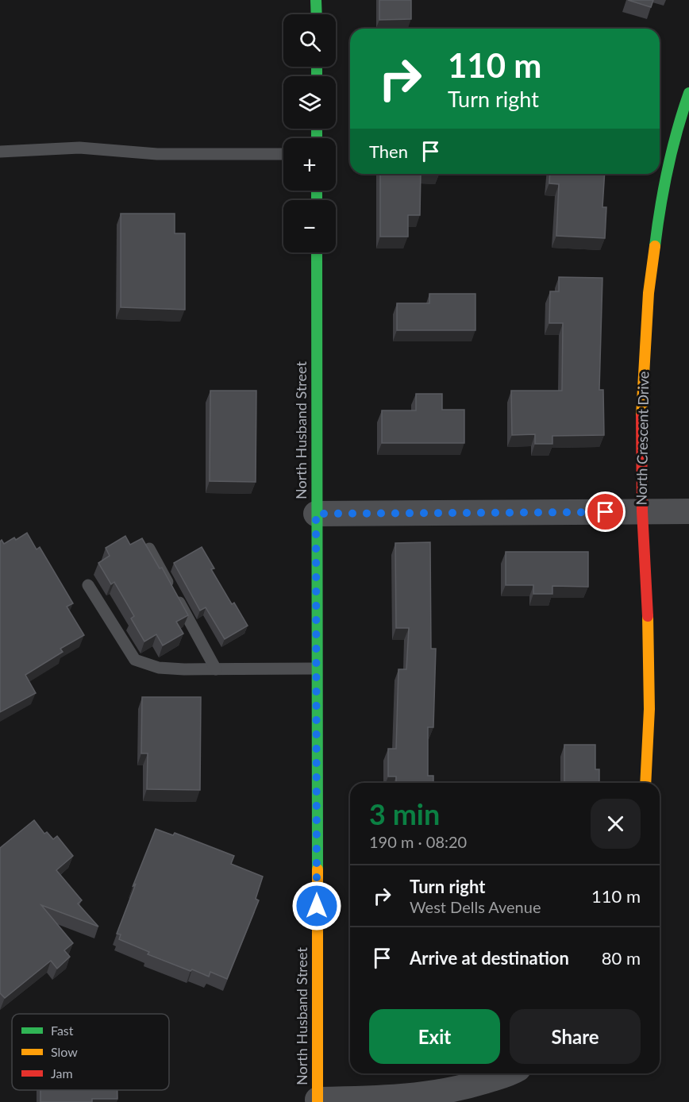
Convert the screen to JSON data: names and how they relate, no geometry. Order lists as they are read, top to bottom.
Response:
{
  "streets": {
    "street": ["North Husband Street", "North Crescent Drive"]
  },
  "legend": ["Fast", "Slow", "Jam"],
  "page": {
    "map_buttons": ["+", "−"],
    "turn": ["110 m", "Turn right"],
    "then": "Then",
    "heading": ["3 min", "190 m · 08:20"],
    "list": [
      {
        "name": "Turn right",
        "note": "West Dells Avenue",
        "value": "110 m"
      },
      {
        "name": "Arrive at destination",
        "value": "80 m"
      }
    ],
    "buttons": ["Exit", "Share"]
  }
}
